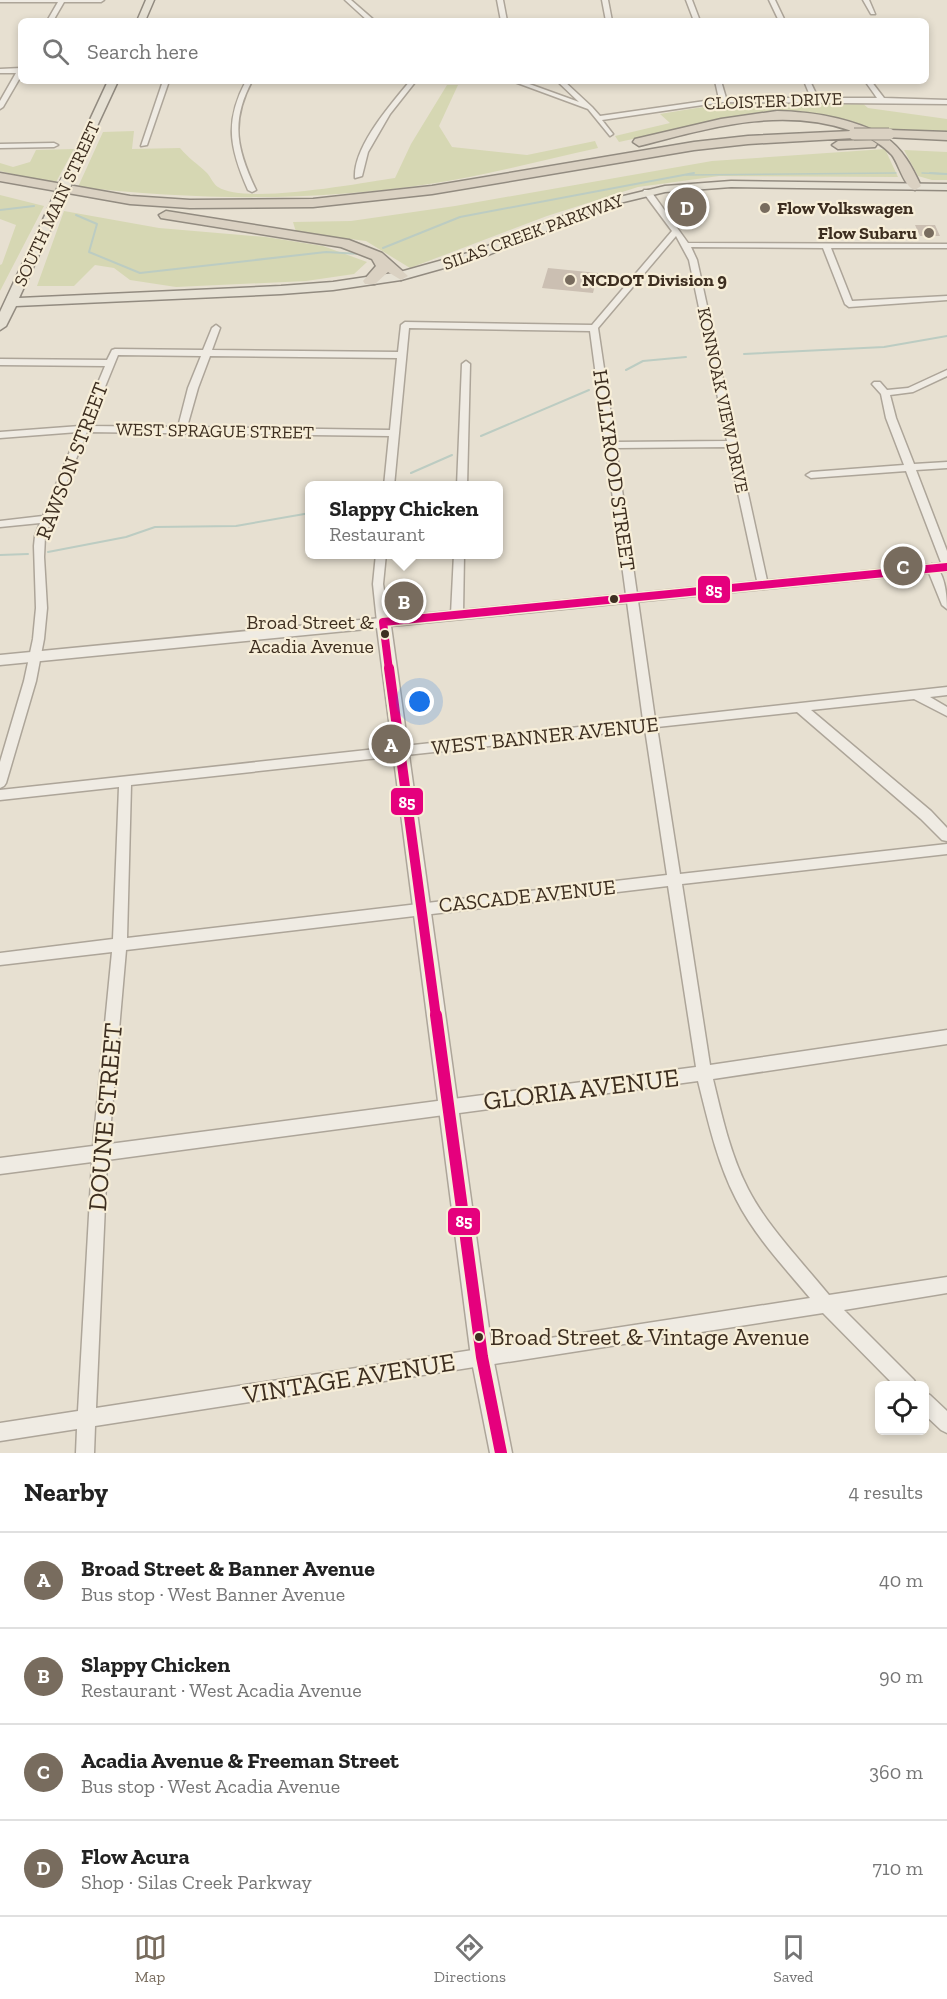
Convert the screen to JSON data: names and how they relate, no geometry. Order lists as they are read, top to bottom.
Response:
{
  "streets": {
    "main road": ["SOUTH MAIN STREET", "SILAS CREEK PARKWAY"],
    "street": [
      "CLOISTER DRIVE",
      "KONNOAK VIEW DRIVE",
      "WEST SPRAGUE STREET",
      "RAWSON STREET",
      "HOLLYROOD STREET",
      "WEST BANNER AVENUE",
      "CASCADE AVENUE",
      "GLORIA AVENUE",
      "DOUNE STREET",
      "VINTAGE AVENUE"
    ]
  },
  "crossings": [
    ["SOUTH MAIN STREET", "SILAS CREEK PARKWAY"],
    ["SILAS CREEK PARKWAY", "KONNOAK VIEW DRIVE"],
    ["WEST SPRAGUE STREET", "RAWSON STREET"],
    ["HOLLYROOD STREET", "WEST BANNER AVENUE"],
    ["HOLLYROOD STREET", "CASCADE AVENUE"],
    ["HOLLYROOD STREET", "GLORIA AVENUE"],
    ["HOLLYROOD STREET", "VINTAGE AVENUE"],
    ["WEST BANNER AVENUE", "DOUNE STREET"],
    ["CASCADE AVENUE", "DOUNE STREET"],
    ["GLORIA AVENUE", "DOUNE STREET"],
    ["DOUNE STREET", "VINTAGE AVENUE"]
  ],
  "places": [
    "Flow Volkswagen",
    "Flow Subaru",
    "NCDOT Division 9",
    "Broad Street & Acadia Avenue",
    "Broad Street & Vintage Avenue"
  ],
  "lines": ["transit line 85"],
  "page": {
    "search": "Search here",
    "pins": [
      "D",
      "C",
      "B",
      "A"
    ],
    "popup": ["Slappy Chicken", "Restaurant"],
    "heading": ["Nearby", "4 results"],
    "list": [
      {
        "mark": "A",
        "name": "Broad Street & Banner Avenue",
        "note": "Bus stop · West Banner Avenue",
        "value": "40 m"
      },
      {
        "mark": "B",
        "name": "Slappy Chicken",
        "note": "Restaurant · West Acadia Avenue",
        "value": "90 m"
      },
      {
        "mark": "C",
        "name": "Acadia Avenue & Freeman Street",
        "note": "Bus stop · West Acadia Avenue",
        "value": "360 m"
      },
      {
        "mark": "D",
        "name": "Flow Acura",
        "note": "Shop · Silas Creek Parkway",
        "value": "710 m"
      }
    ],
    "nav": ["Map", "Directions", "Saved"]
  }
}
